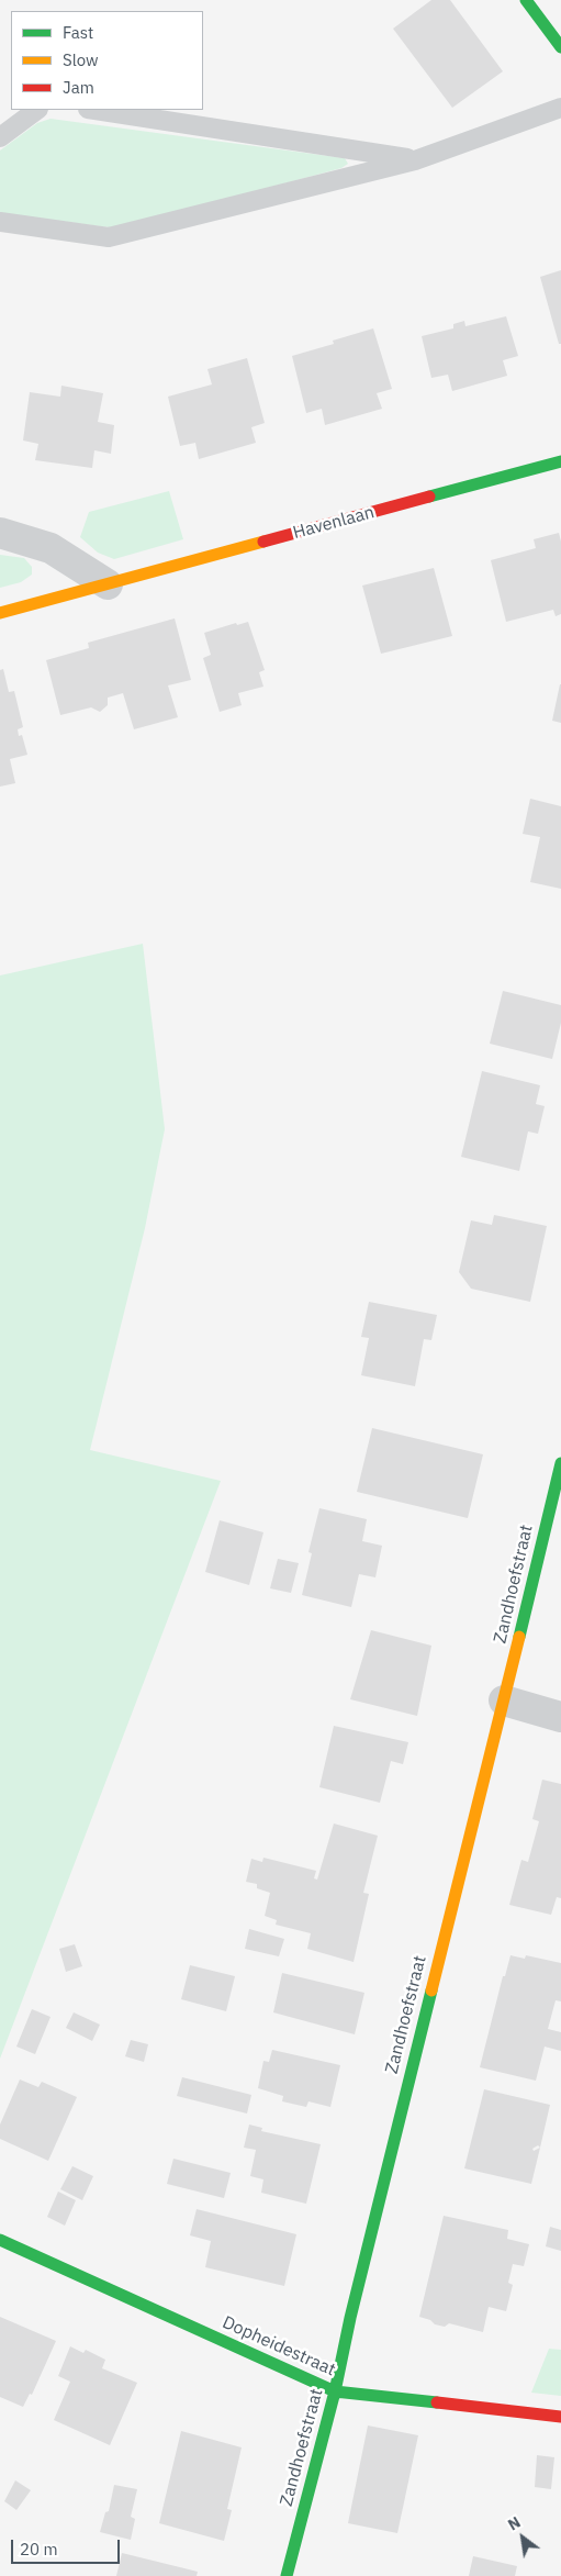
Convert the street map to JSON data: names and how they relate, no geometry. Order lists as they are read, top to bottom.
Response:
{
  "streets": {
    "street": ["Havenlaan", "Zandhoefstraat", "Dopheidestraat"]
  },
  "crossings": [
    ["Zandhoefstraat", "Dopheidestraat"]
  ],
  "legend": ["Fast", "Slow", "Jam"],
  "scale_bar": "20 m",
  "north": "top left"
}
